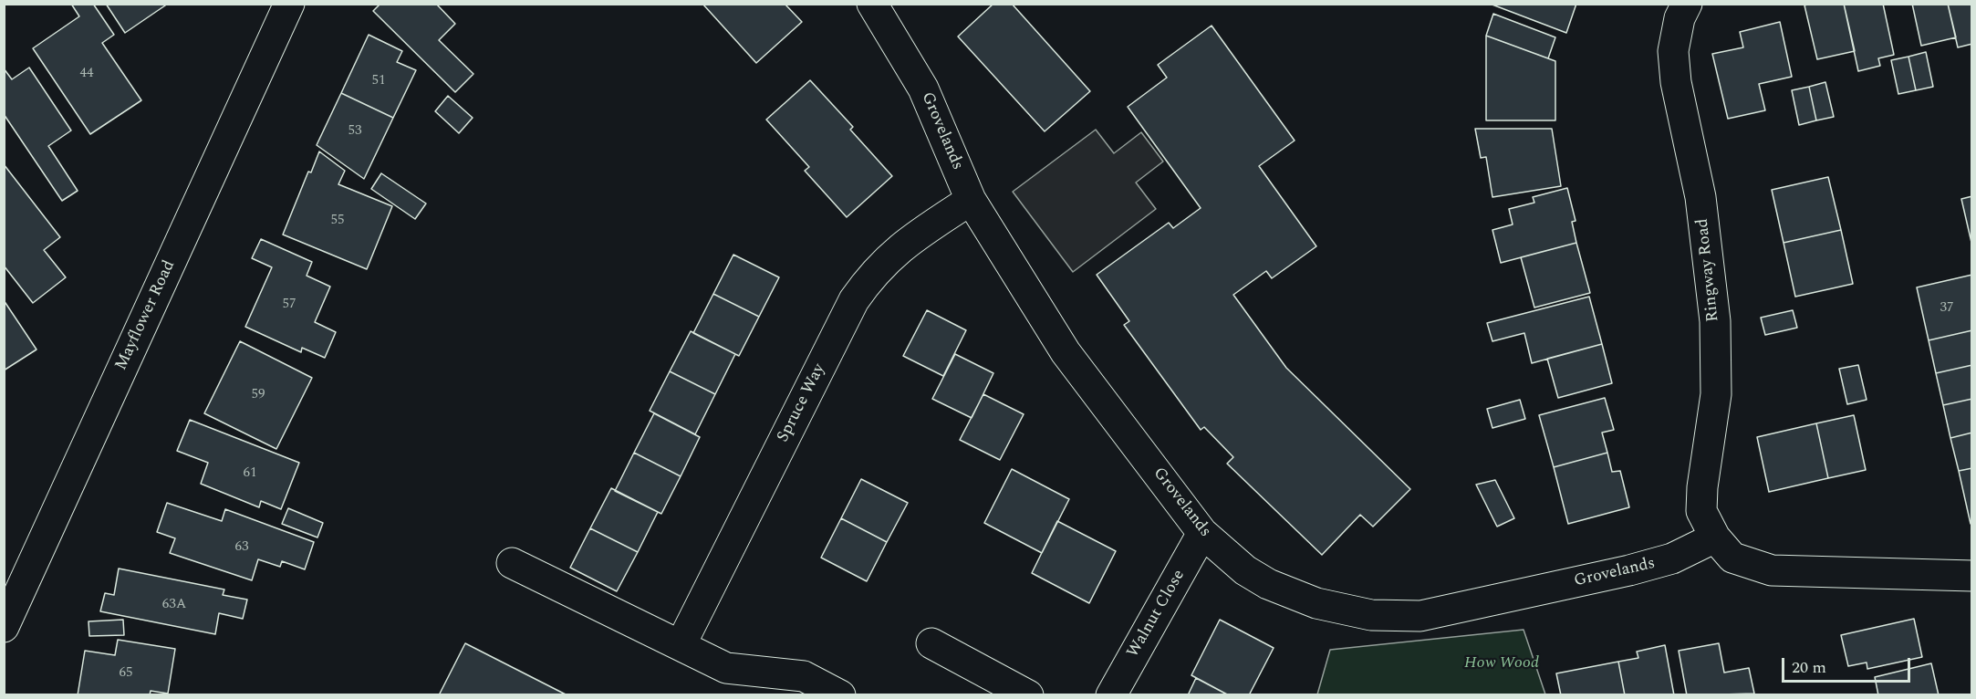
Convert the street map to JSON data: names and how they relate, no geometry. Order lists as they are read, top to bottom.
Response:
{
  "streets": {
    "street": [
      "Grovelands",
      "Ringway Road",
      "Mayflower Road",
      "Spruce Way",
      "Walnut Close"
    ]
  },
  "crossings": [
    ["Grovelands", "Ringway Road"],
    ["Grovelands", "Spruce Way"],
    ["Grovelands", "Walnut Close"]
  ],
  "parks": ["How Wood"],
  "house_numbers": [
    "44",
    "51",
    "53",
    "55",
    "57",
    "37",
    "59",
    "61",
    "63",
    "63A",
    "65"
  ],
  "scale_bar": "20 m"
}
